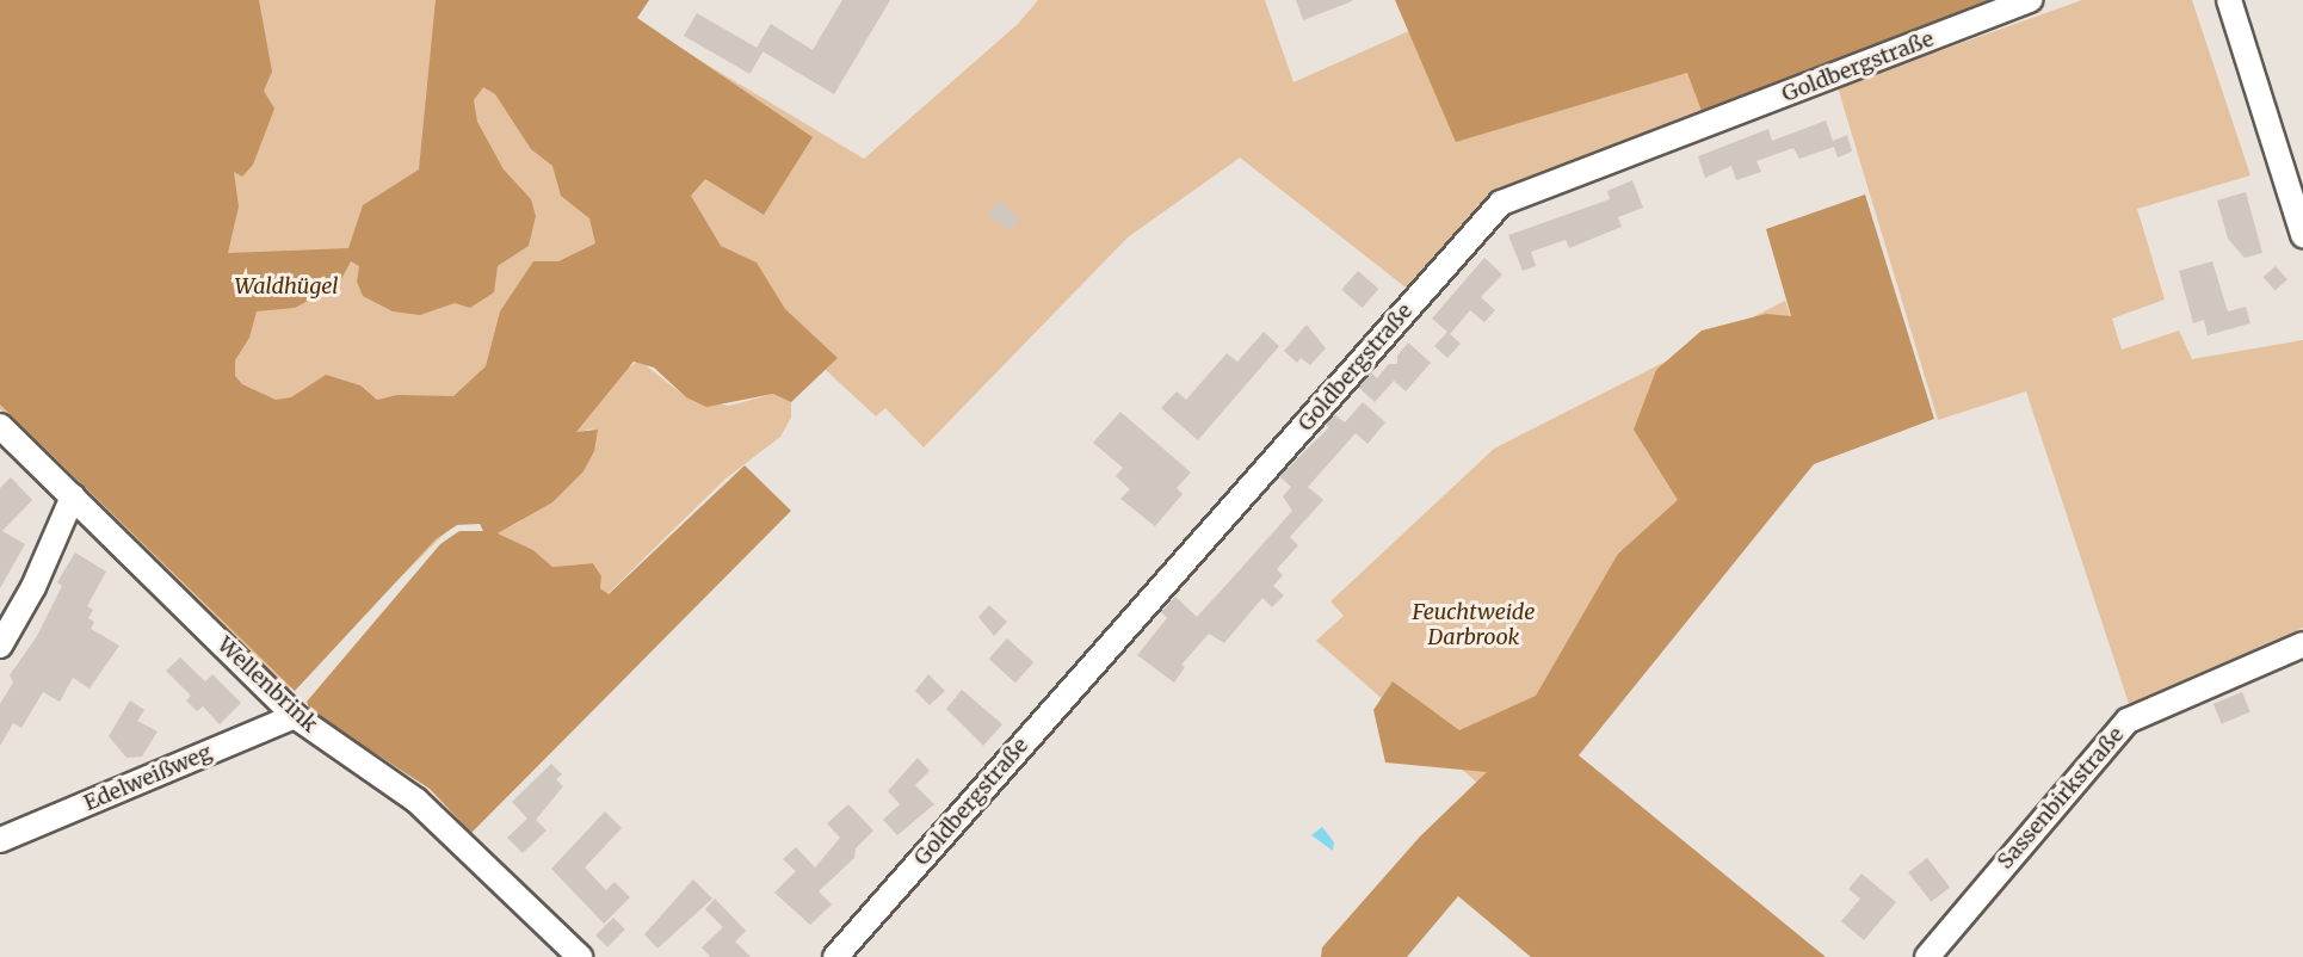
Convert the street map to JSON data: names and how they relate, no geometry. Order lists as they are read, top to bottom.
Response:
{
  "streets": {
    "street": [
      "Goldbergstraße",
      "Wellenbrink",
      "Edelweißweg",
      "Sassenbirkstraße"
    ]
  },
  "crossings": [
    ["Wellenbrink", "Edelweißweg"]
  ],
  "parks": ["Waldhügel", "Feuchtweide Darbrook"]
}
